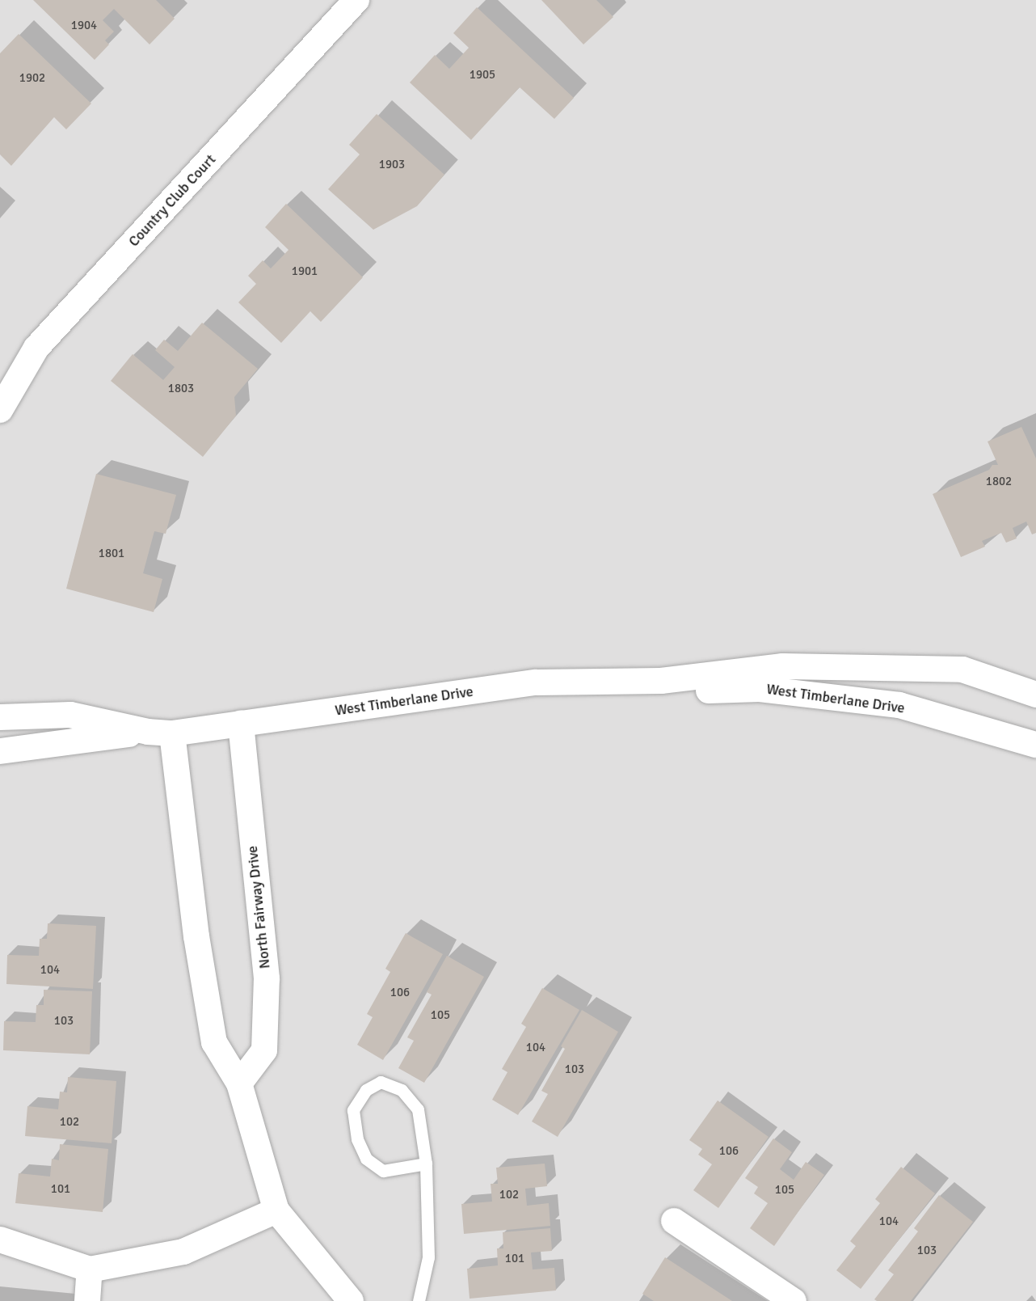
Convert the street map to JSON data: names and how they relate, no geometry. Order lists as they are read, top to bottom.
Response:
{
  "streets": {
    "street": ["Country Club Court", "West Timberlane Drive", "North Fairway Drive"]
  },
  "crossings": [
    ["West Timberlane Drive", "North Fairway Drive"]
  ],
  "house_numbers": [
    "1904",
    "1905",
    "1902",
    "1903",
    "1901",
    "1803",
    "1802",
    "1801",
    "104",
    "106",
    "105",
    "103",
    "104",
    "103",
    "102",
    "106",
    "101",
    "105",
    "102",
    "104",
    "103",
    "101"
  ]
}
